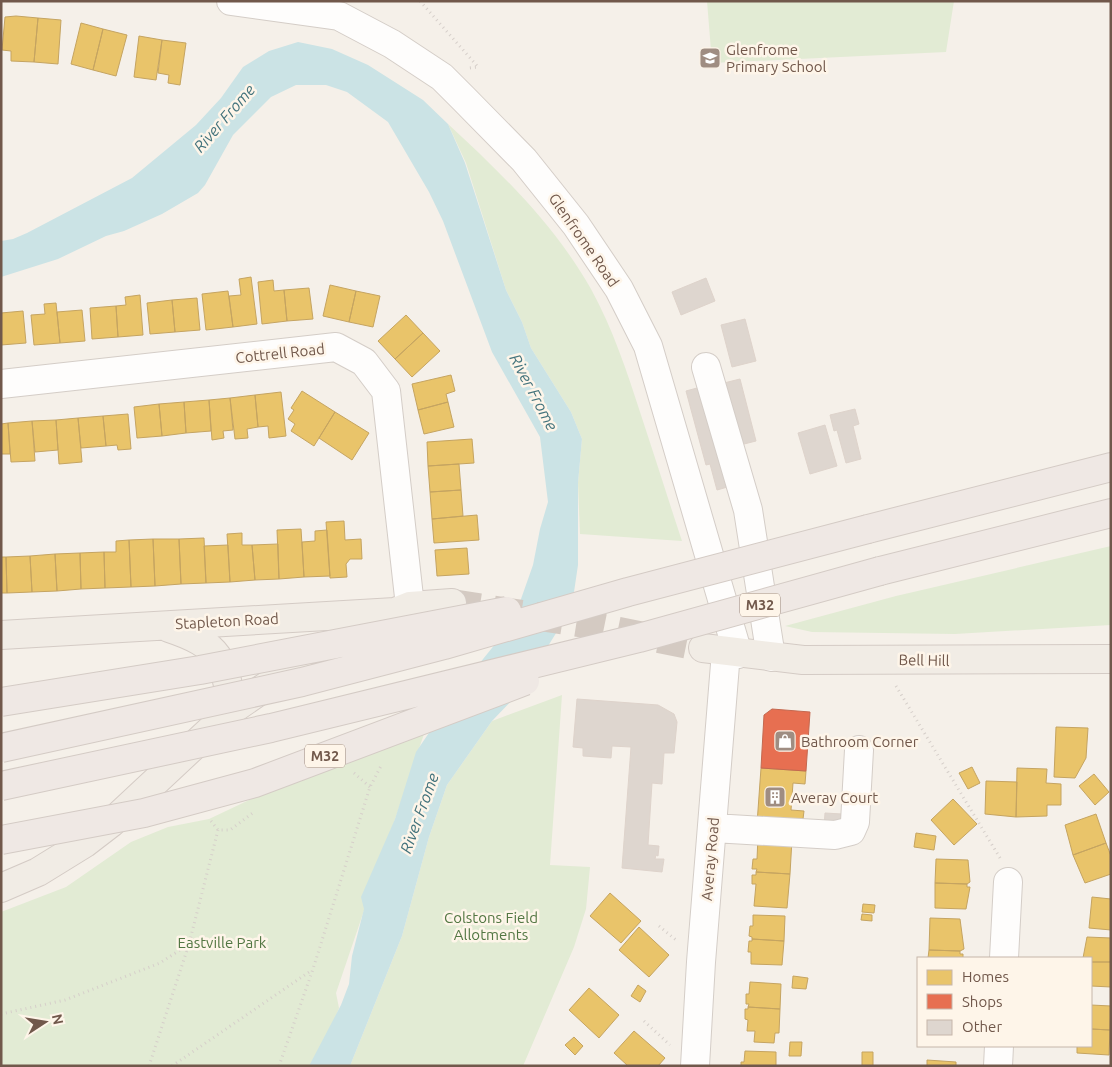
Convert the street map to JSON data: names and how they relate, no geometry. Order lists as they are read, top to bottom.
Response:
{
  "streets": {
    "highway": ["M32"],
    "main road": ["Stapleton Road", "Bell Hill"],
    "street": ["Glenfrome Road", "Cottrell Road", "Averay Road"]
  },
  "crossings": [
    ["Glenfrome Road", "Bell Hill"],
    ["Glenfrome Road", "Averay Road"],
    ["Cottrell Road", "Stapleton Road"],
    ["Bell Hill", "Averay Road"]
  ],
  "water": ["River Frome"],
  "parks": ["Colstons Field Allotments", "Eastville Park"],
  "places": {
    "school or university": ["Glenfrome Primary School"],
    "shop": ["Bathroom Corner"],
    "building": ["Averay Court"]
  },
  "legend": ["Homes", "Shops", "Other"],
  "north": "right"
}
